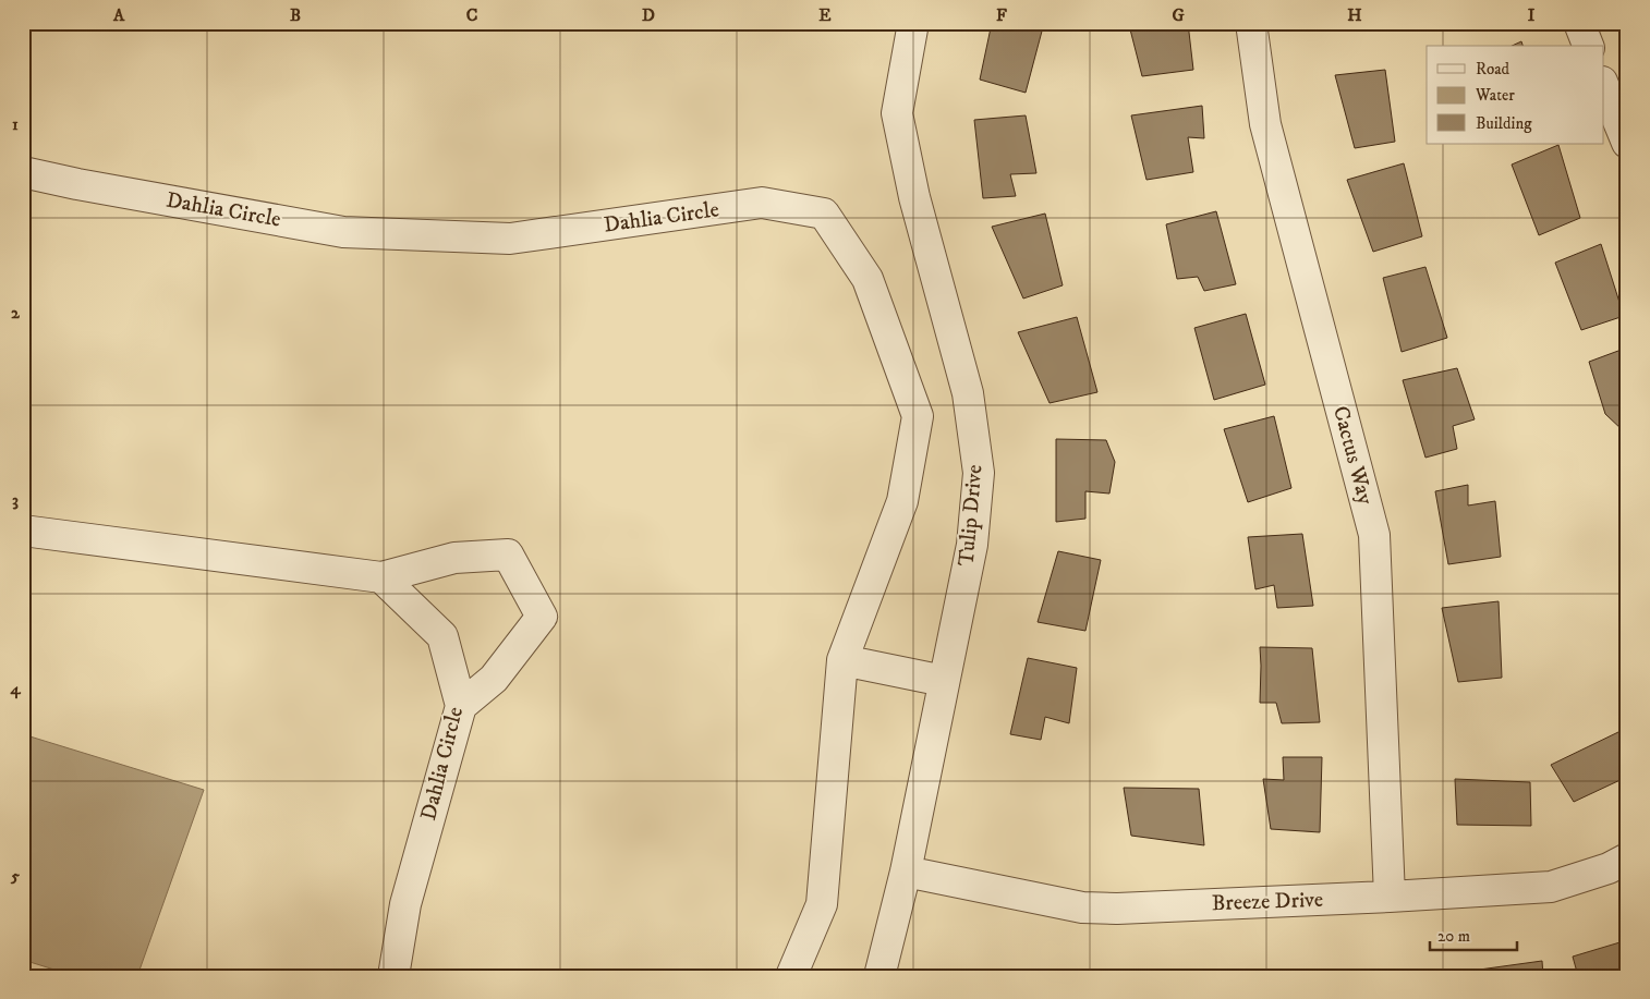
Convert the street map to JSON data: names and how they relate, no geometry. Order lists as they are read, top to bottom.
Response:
{
  "streets": {
    "street": [
      "Dahlia Circle",
      "Cactus Way",
      "Tulip Drive",
      "Breeze Drive"
    ]
  },
  "crossings": [
    ["Cactus Way", "Breeze Drive"],
    ["Tulip Drive", "Breeze Drive"]
  ],
  "legend": ["Road", "Water", "Building"],
  "scale_bar": "20 m",
  "grid": {
    "columns": [
      "A",
      "B",
      "C",
      "D",
      "E",
      "F",
      "G",
      "H",
      "I"
    ],
    "rows": [
      "1",
      "2",
      "3",
      "4",
      "5"
    ]
  }
}
